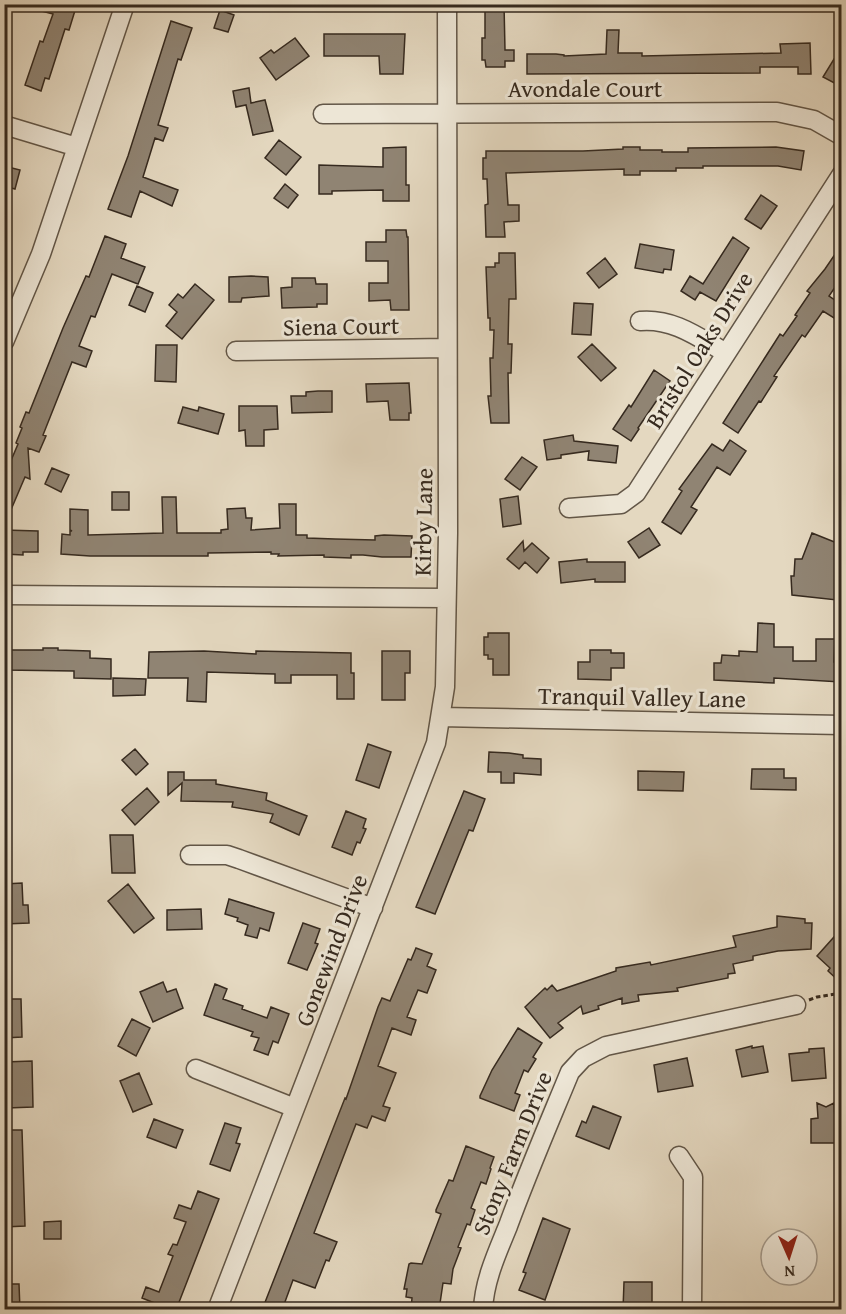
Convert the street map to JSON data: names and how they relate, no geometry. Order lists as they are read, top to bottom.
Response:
{
  "streets": {
    "street": [
      "Avondale Court",
      "Siena Court",
      "Bristol Oaks Drive",
      "Kirby Lane",
      "Tranquil Valley Lane",
      "Gonewind Drive",
      "Stony Farm Drive"
    ]
  },
  "crossings": [
    ["Avondale Court", "Kirby Lane"],
    ["Siena Court", "Kirby Lane"],
    ["Kirby Lane", "Gonewind Drive"],
    ["Tranquil Valley Lane", "Gonewind Drive"]
  ],
  "north": "bottom"
}
